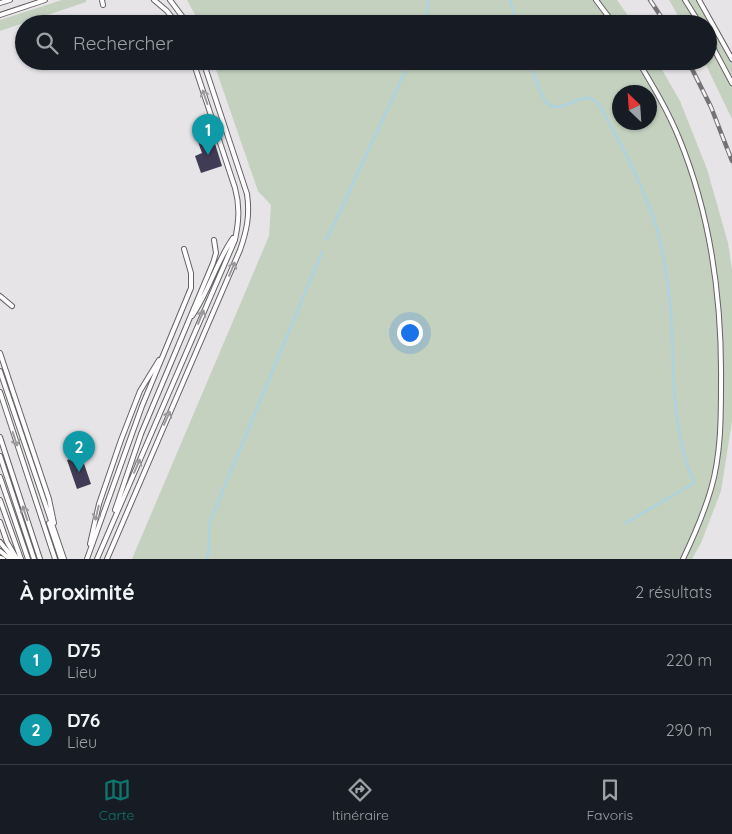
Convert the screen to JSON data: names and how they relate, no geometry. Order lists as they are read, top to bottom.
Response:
{
  "north": "top left",
  "page": {
    "search": "Rechercher",
    "pins": ["1", "2"],
    "heading": ["À proximité", "2 résultats"],
    "list": [
      {
        "mark": "1",
        "name": "D75",
        "note": "Lieu",
        "value": "220 m"
      },
      {
        "mark": "2",
        "name": "D76",
        "note": "Lieu",
        "value": "290 m"
      }
    ],
    "nav": ["Carte", "Itinéraire", "Favoris"]
  }
}
